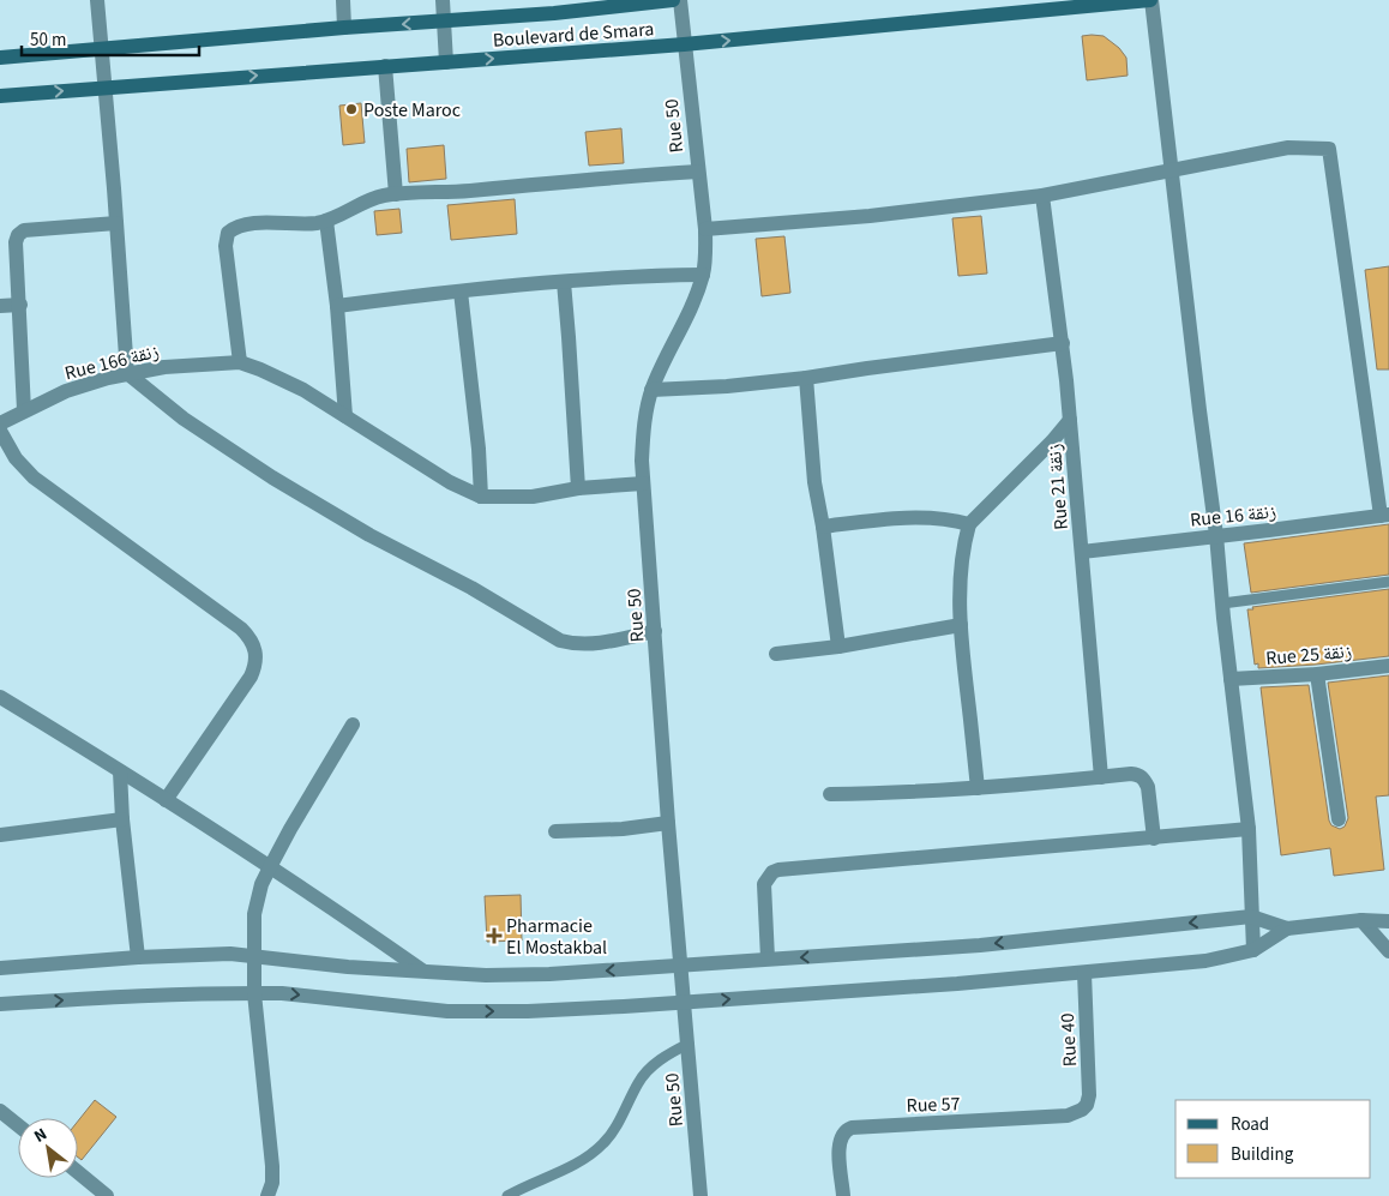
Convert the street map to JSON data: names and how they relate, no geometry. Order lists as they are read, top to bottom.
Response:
{
  "streets": {
    "street": [
      "Boulevard de Smara",
      "Rue 50",
      "Rue 166 زنقة",
      "Rue 21 زنقة",
      "Rue 16 زنقة",
      "Rue 25 زنقة",
      "Rue 40",
      "Rue 57"
    ]
  },
  "crossings": [
    ["Boulevard de Smara", "Rue 50"],
    ["Rue 21 زنقة", "Rue 16 زنقة"],
    ["Rue 40", "Rue 57"]
  ],
  "places": {
    "other": ["Poste Maroc"],
    "health": ["Pharmacie El Mostakbal"]
  },
  "legend": ["Road", "Building"],
  "scale_bar": "50 m",
  "north": "top left"
}
